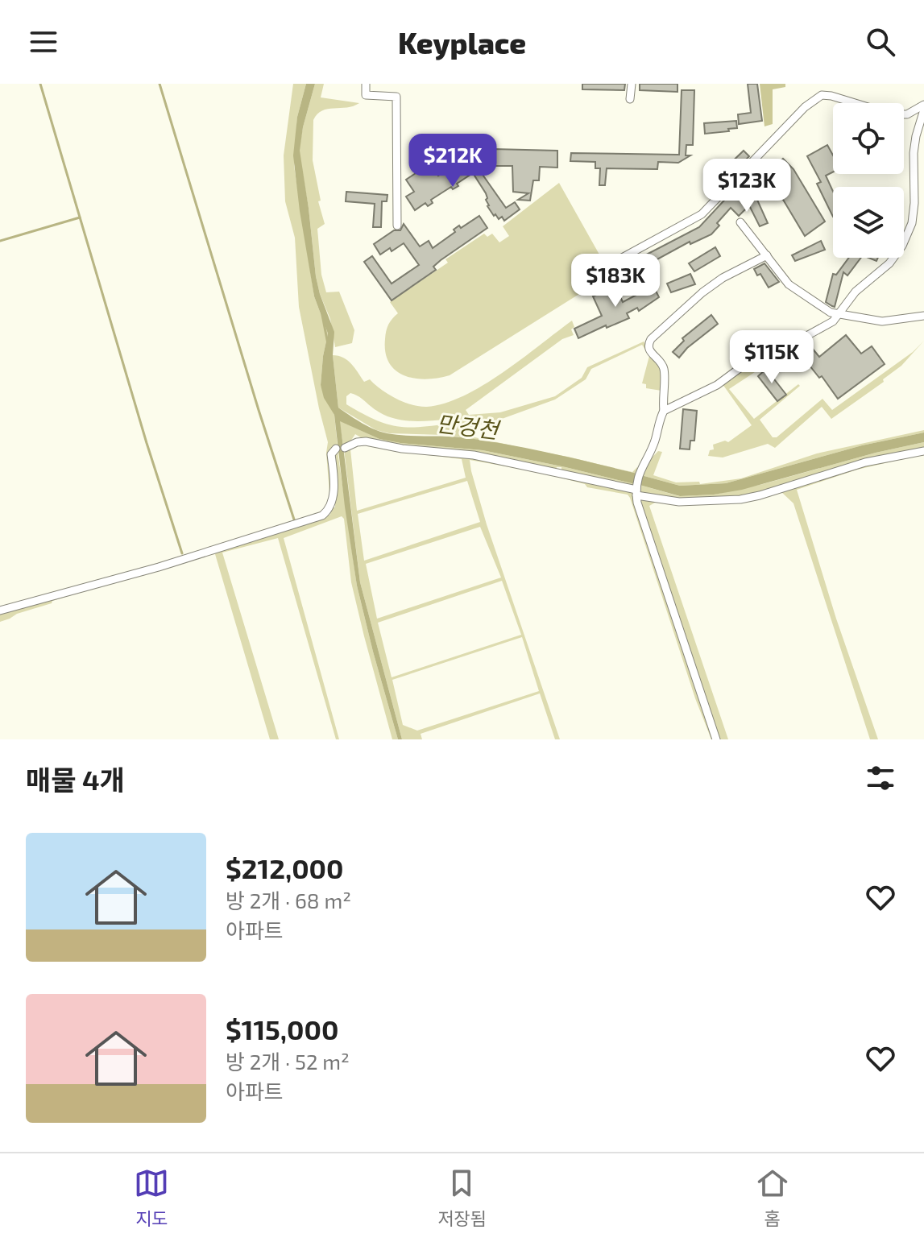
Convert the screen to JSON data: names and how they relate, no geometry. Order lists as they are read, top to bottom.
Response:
{
  "water": ["만겅천"],
  "page": {
    "header": "Keyplace",
    "price": [
      "$212K",
      "$123K",
      "$183K",
      "$115K"
    ],
    "heading": "매물 4개",
    "list": [
      {
        "name": "$212,000",
        "note": "방 2개 · 68 m² · 아파트"
      },
      {
        "name": "$115,000",
        "note": "방 2개 · 52 m² · 아파트"
      }
    ],
    "tabs": ["지도", "저장됨", "홈"]
  }
}
